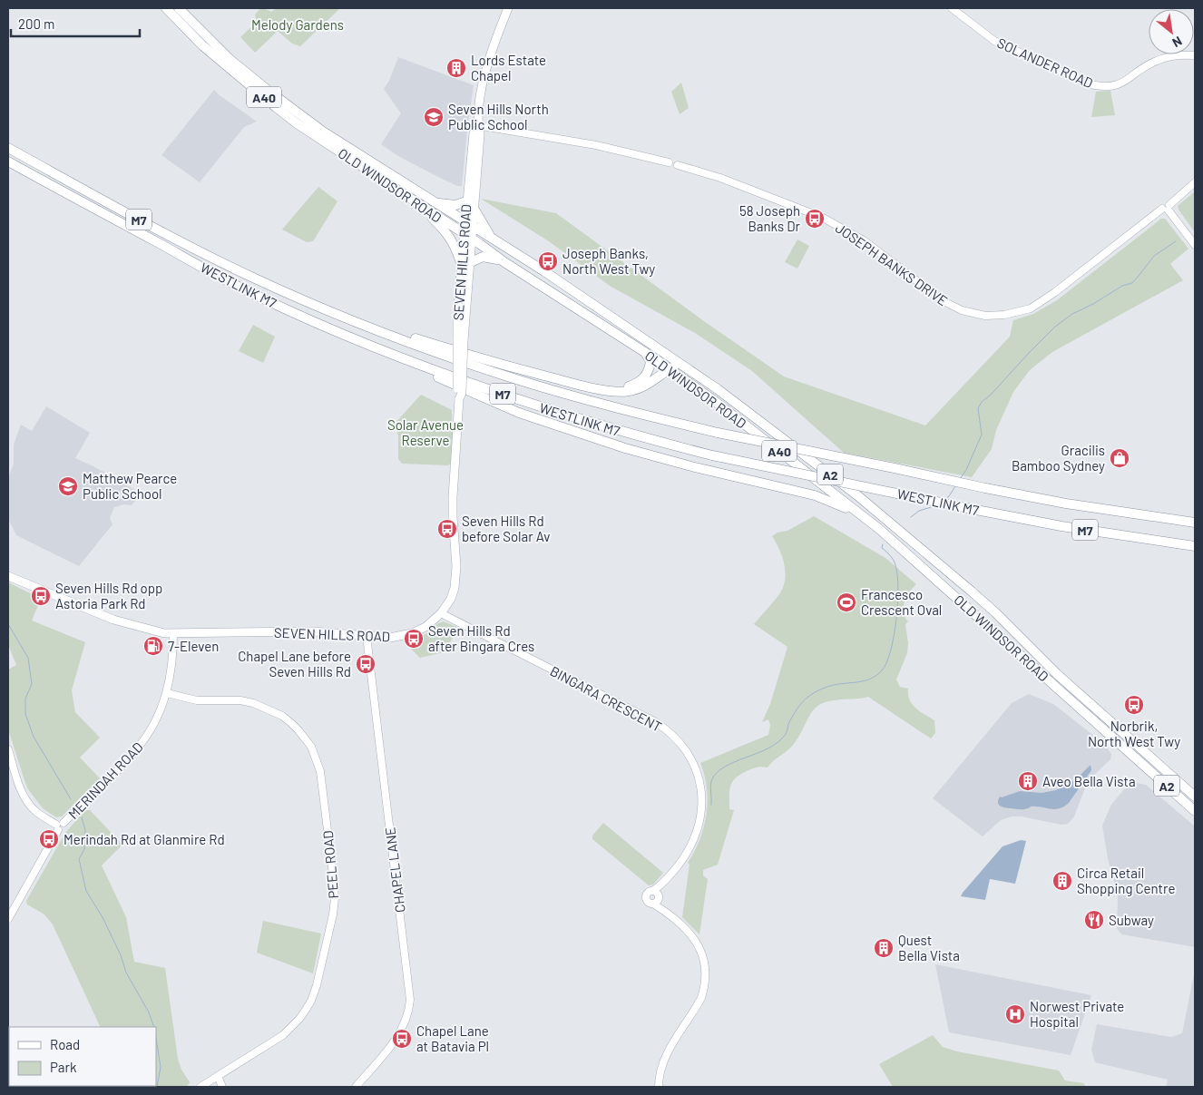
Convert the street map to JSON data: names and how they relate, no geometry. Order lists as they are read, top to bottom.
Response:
{
  "streets": {
    "highway": [
      "A40",
      "OLD WINDSOR ROAD",
      "M7",
      "WESTLINK M7",
      "A2"
    ],
    "main road": ["SEVEN HILLS ROAD"],
    "street": [
      "SOLANDER ROAD",
      "JOSEPH BANKS DRIVE",
      "BINGARA CRESCENT",
      "MERINDAH ROAD",
      "PEEL ROAD",
      "CHAPEL LANE"
    ]
  },
  "crossings": [
    ["OLD WINDSOR ROAD", "SEVEN HILLS ROAD"],
    ["SEVEN HILLS ROAD", "JOSEPH BANKS DRIVE"],
    ["SEVEN HILLS ROAD", "BINGARA CRESCENT"],
    ["SEVEN HILLS ROAD", "MERINDAH ROAD"],
    ["SEVEN HILLS ROAD", "CHAPEL LANE"],
    ["MERINDAH ROAD", "PEEL ROAD"]
  ],
  "parks": ["Melody Gardens", "Solar Avenue Reserve"],
  "places": {
    "building": [
      "Lords Estate Chapel",
      "Aveo Bella Vista",
      "Circa Retail Shopping Centre",
      "Quest Bella Vista"
    ],
    "school or university": ["Seven Hills North Public School", "Matthew Pearce Public School"],
    "bus stop": [
      "58 Joseph Banks Dr",
      "Joseph Banks, North West Twy",
      "Seven Hills Rd before Solar Av",
      "Seven Hills Rd opp Astoria Park Rd",
      "Seven Hills Rd after Bingara Cres",
      "Chapel Lane before Seven Hills Rd",
      "Norbrik, North West Twy",
      "Merindah Rd at Glanmire Rd",
      "Chapel Lane at Batavia Pl"
    ],
    "shop": ["Gracilis Bamboo Sydney"],
    "sports": ["Francesco Crescent Oval"],
    "fuel station": ["7-Eleven"],
    "restaurant": ["Subway"],
    "hospital": ["Norwest Private Hospital"]
  },
  "legend": ["Road", "Park"],
  "scale_bar": "200 m",
  "north": "bottom right"
}
